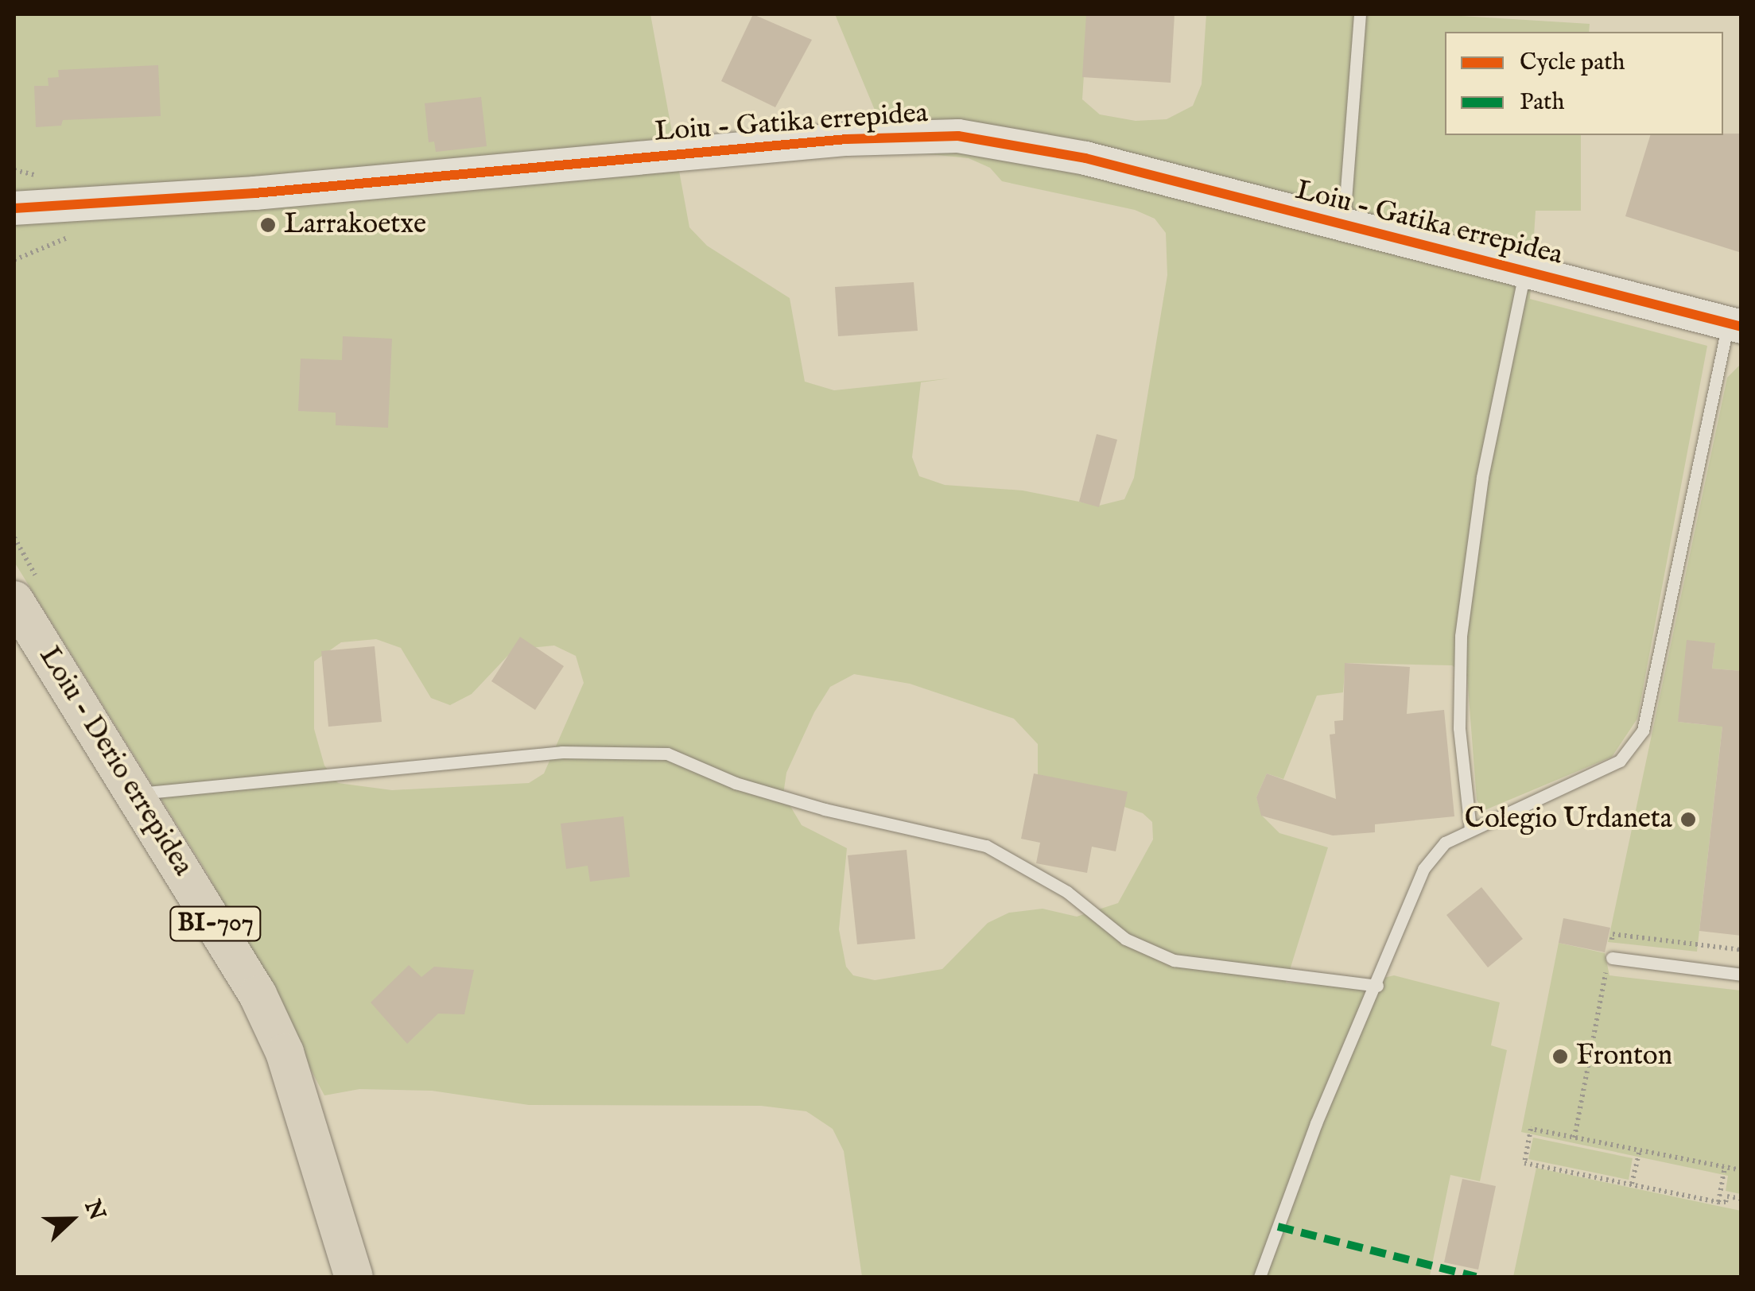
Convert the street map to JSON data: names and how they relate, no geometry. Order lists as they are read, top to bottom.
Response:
{
  "streets": {
    "main road": ["Loiu - Derio errepidea", "BI-707"],
    "street": ["Loiu - Gatika errepidea"]
  },
  "places": ["Larrakoetxe", "Colegio Urdaneta", "Fronton"],
  "legend": ["Cycle path", "Path"],
  "north": "right"
}
